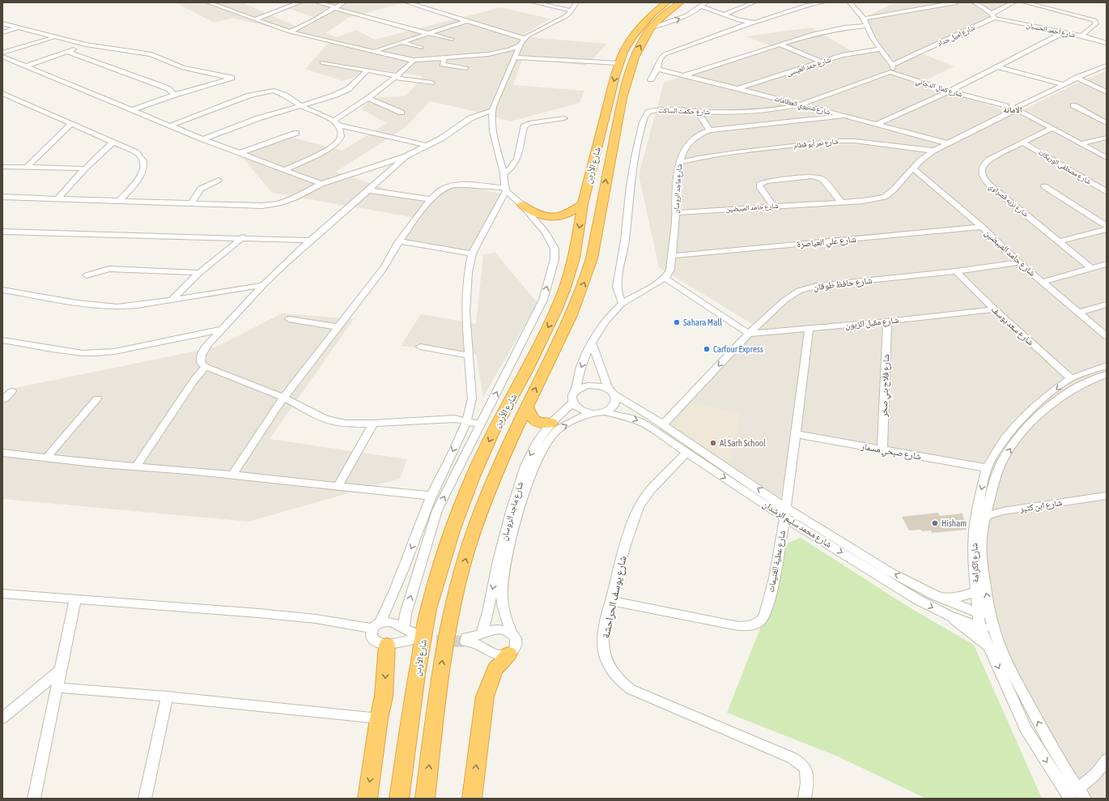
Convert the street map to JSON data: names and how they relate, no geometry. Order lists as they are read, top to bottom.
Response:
{
  "streets": {
    "highway": ["شارع الأردن"],
    "street": [
      "شارع أحمد الحسبان",
      "شارع إميل حداد",
      "شارع حمد العيسى",
      "شارع كمال الدجاني",
      "شارع شتيوي العظامات",
      "شارع حكمت الساكت",
      "شارع نمر أبو قطام",
      "شارع مصطفى الوريكات",
      "شارع ماجد الروسان",
      "شارع نزيه قصراوي",
      "شارع حامد المبيضين",
      "شارع علي العياصرة",
      "شارع حافظ طوقان",
      "شارع مقبل الزبون",
      "شارع سعد يوسف",
      "شارع فلاح بني صخر",
      "شارع صبحي مسمار",
      "شارع ابن كثير",
      "شارع محمد سليم الرشدان",
      "شارع عطية الغنيمات",
      "شارع الكرامة",
      "شارع يوسف الحراحشة"
    ]
  },
  "crossings": [
    ["شارع أحمد الحسبان", "شارع إميل حداد"],
    ["شارع حمد العيسى", "شارع شتيوي العظامات"],
    ["شارع كمال الدجاني", "شارع حكمت الساكت"],
    ["شارع شتيوي العظامات", "شارع حكمت الساكت"],
    ["شارع شتيوي العظامات", "شارع ماجد الروسان"],
    ["شارع شتيوي العظامات", "شارع حامد المبيضين"],
    ["شارع نمر أبو قطام", "شارع ماجد الروسان"],
    ["شارع نمر أبو قطام", "شارع حامد المبيضين"],
    ["شارع مصطفى الوريكات", "شارع نزيه قصراوي"],
    ["شارع ماجد الروسان", "شارع حامد المبيضين"],
    ["شارع ماجد الروسان", "شارع علي العياصرة"],
    ["شارع ماجد الروسان", "شارع محمد سليم الرشدان"],
    ["شارع حامد المبيضين", "شارع علي العياصرة"],
    ["شارع حامد المبيضين", "شارع حافظ طوقان"],
    ["شارع حافظ طوقان", "شارع مقبل الزبون"],
    ["شارع حافظ طوقان", "شارع سعد يوسف"],
    ["شارع حافظ طوقان", "شارع محمد سليم الرشدان"],
    ["شارع مقبل الزبون", "شارع سعد يوسف"],
    ["شارع مقبل الزبون", "شارع فلاح بني صخر"],
    ["شارع مقبل الزبون", "شارع عطية الغنيمات"],
    ["شارع سعد يوسف", "شارع الكرامة"],
    ["شارع فلاح بني صخر", "شارع صبحي مسمار"],
    ["شارع صبحي مسمار", "شارع عطية الغنيمات"],
    ["شارع صبحي مسمار", "شارع الكرامة"],
    ["شارع ابن كثير", "شارع الكرامة"],
    ["شارع محمد سليم الرشدان", "شارع عطية الغنيمات"],
    ["شارع محمد سليم الرشدان", "شارع الكرامة"],
    ["شارع محمد سليم الرشدان", "شارع يوسف الحراحشة"],
    ["شارع عطية الغنيمات", "شارع يوسف الحراحشة"]
  ],
  "districts": ["الامانة"],
  "places": [
    "Sahara Mall",
    "Carfour Express",
    "Al Sarh School",
    "Hisham"
  ]
}
